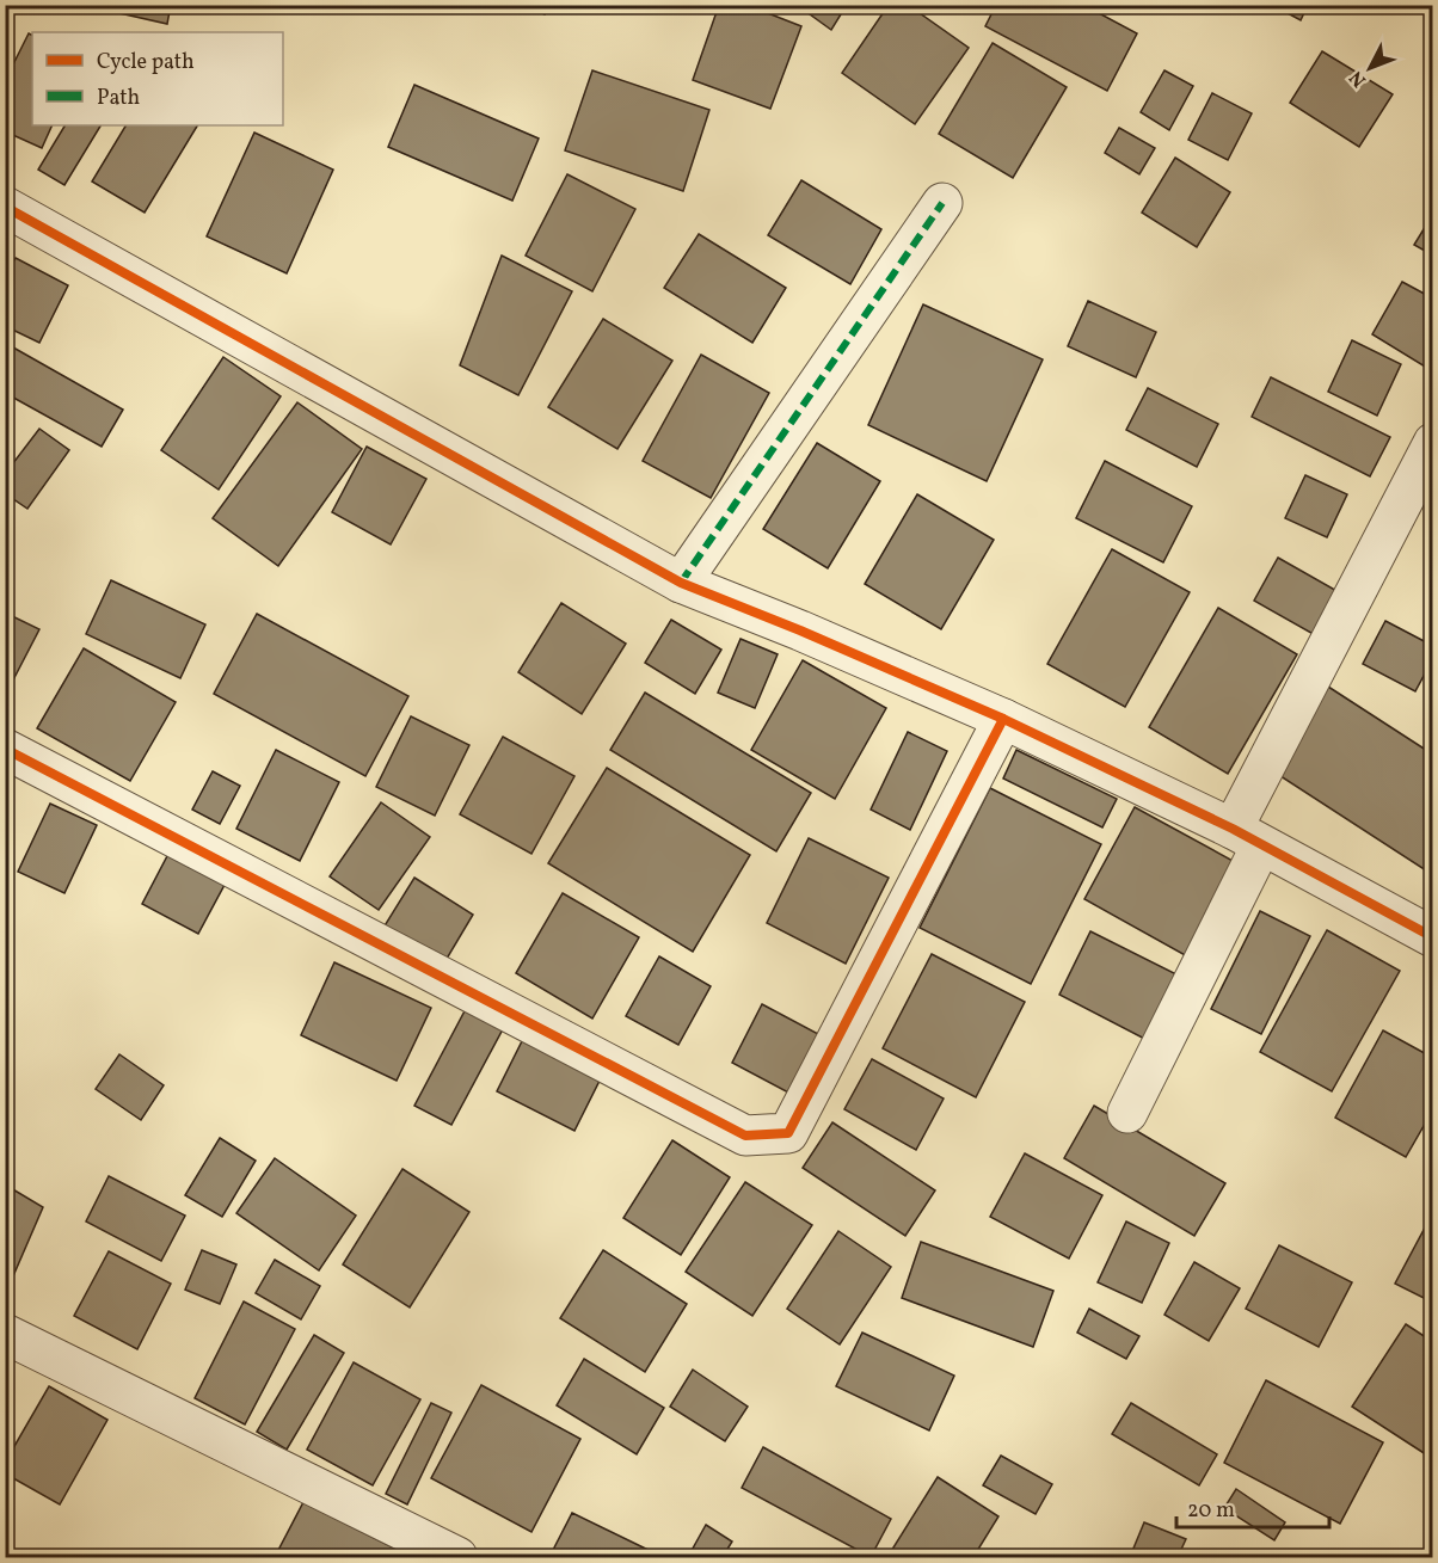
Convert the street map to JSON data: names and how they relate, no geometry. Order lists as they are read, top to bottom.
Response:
{
  "legend": ["Cycle path", "Path"],
  "scale_bar": "20 m",
  "north": "bottom left"
}
